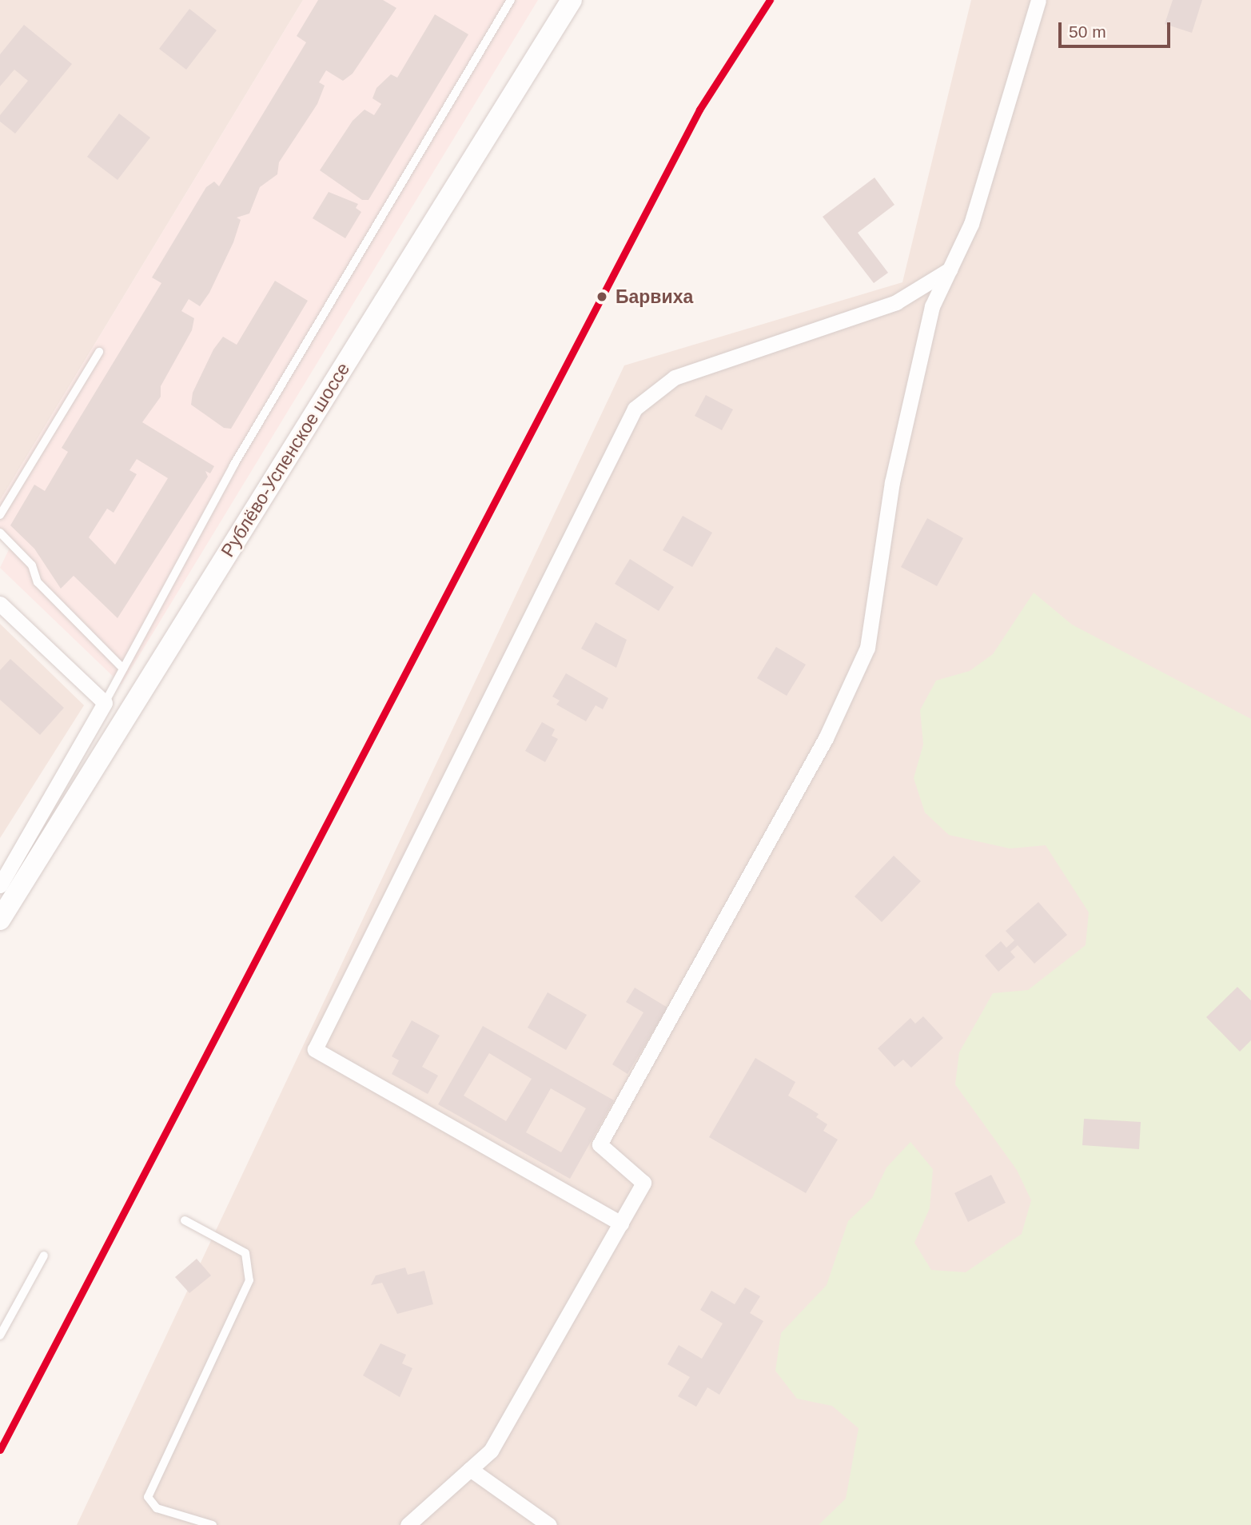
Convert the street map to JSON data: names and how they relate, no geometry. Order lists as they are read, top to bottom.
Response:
{
  "streets": {
    "main road": ["Рублёво-Успенское шоссе"]
  },
  "places": ["Барвиха"],
  "scale_bar": "50 m"
}
